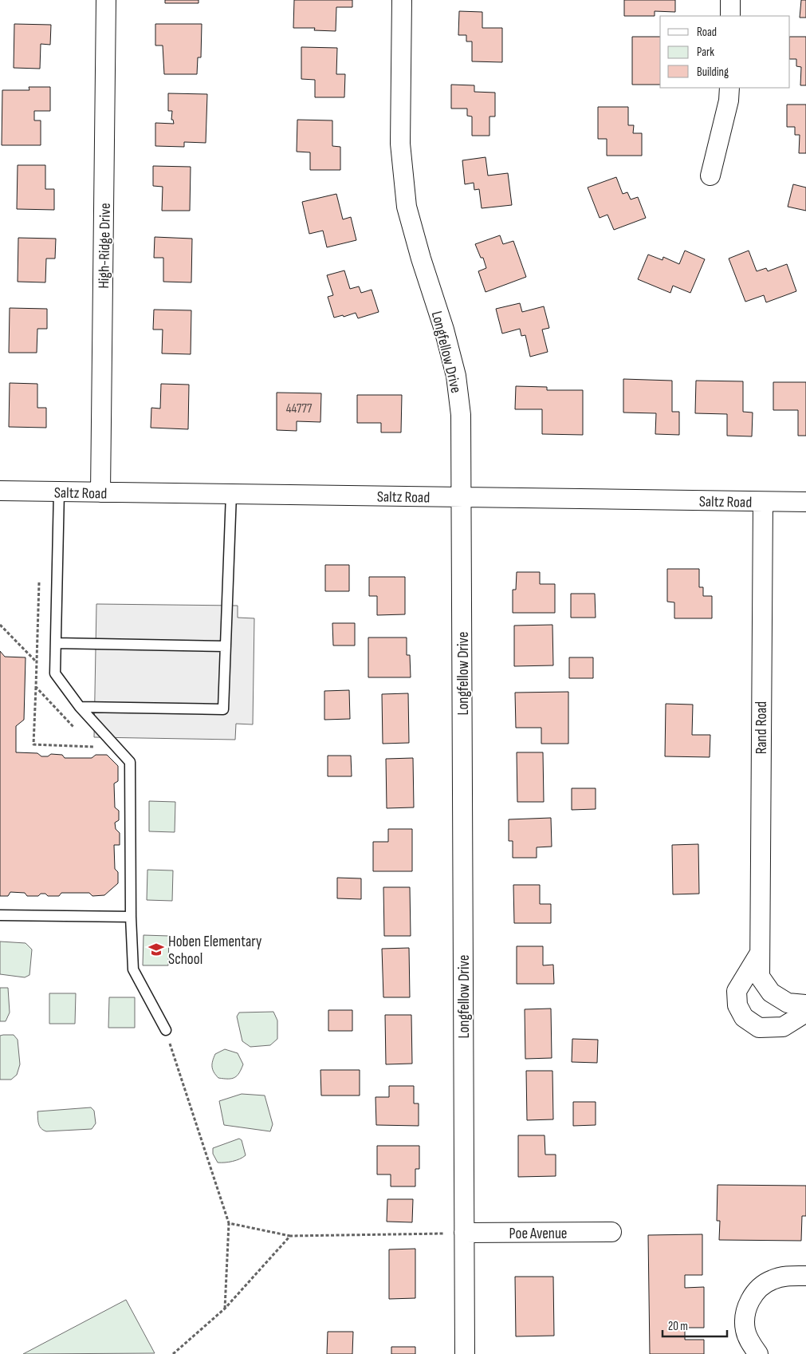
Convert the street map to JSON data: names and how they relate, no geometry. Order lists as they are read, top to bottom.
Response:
{
  "streets": {
    "street": [
      "High-Ridge Drive",
      "Longfellow Drive",
      "Saltz Road",
      "Rand Road",
      "Poe Avenue"
    ]
  },
  "crossings": [
    ["High-Ridge Drive", "Saltz Road"],
    ["Longfellow Drive", "Saltz Road"],
    ["Longfellow Drive", "Poe Avenue"],
    ["Saltz Road", "Rand Road"]
  ],
  "places": {
    "school or university": ["Hoben Elementary School"]
  },
  "house_numbers": ["44777"],
  "legend": ["Road", "Park", "Building"],
  "scale_bar": "20 m"
}
